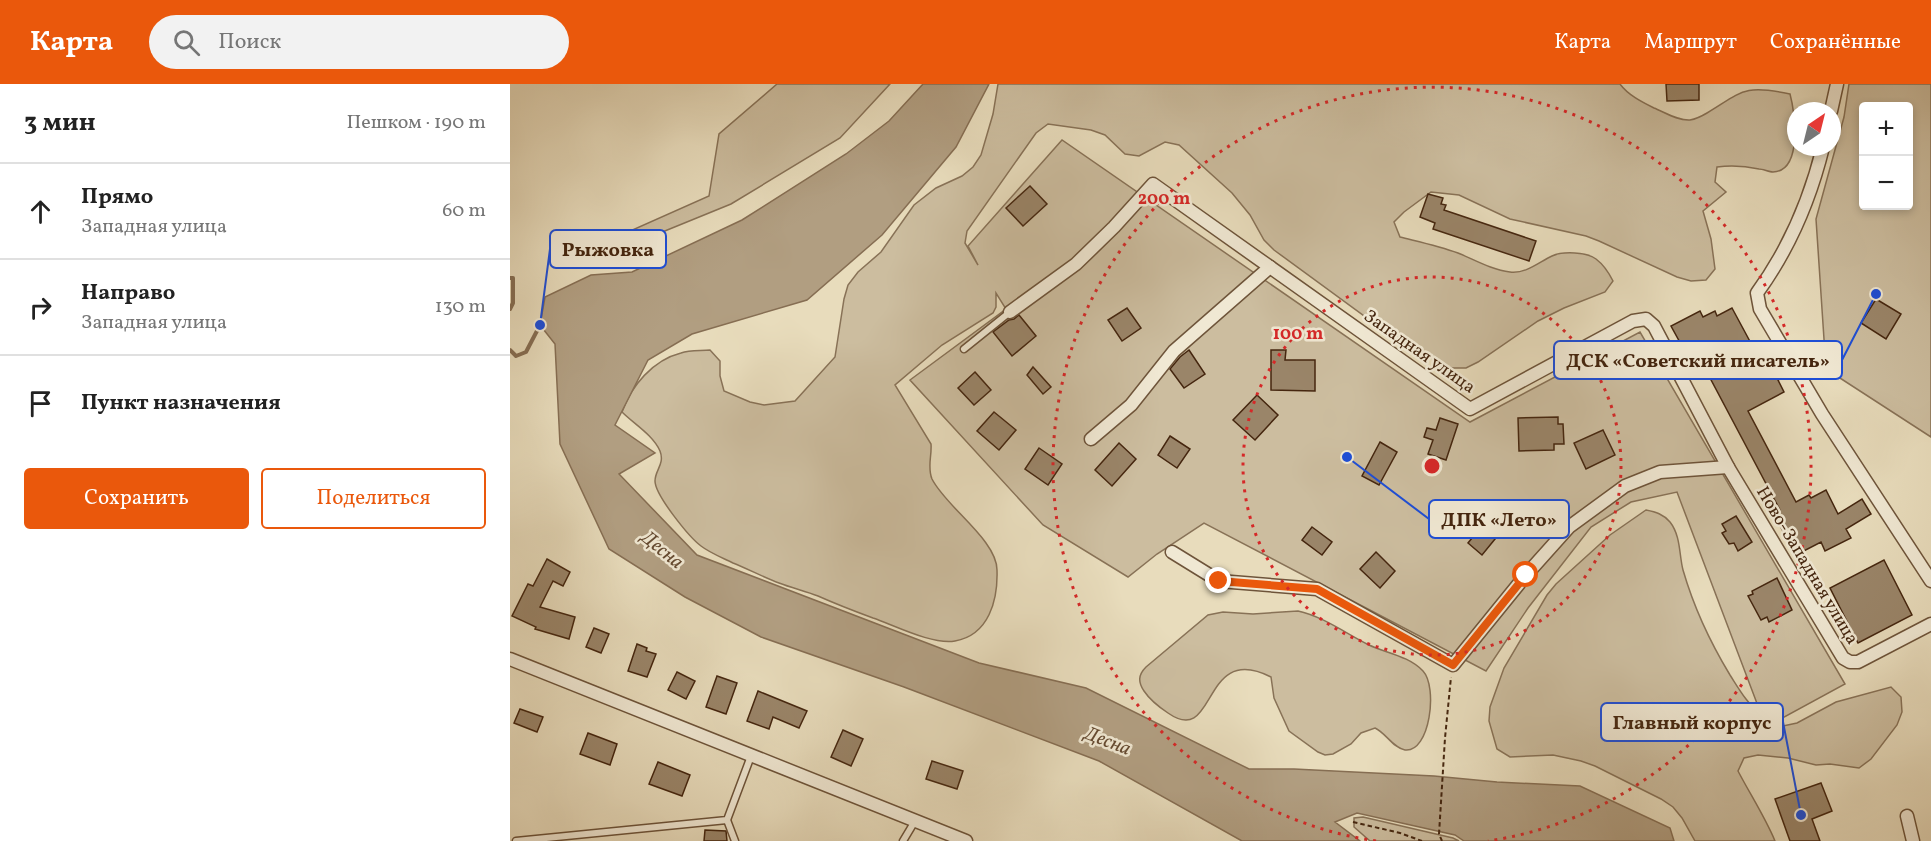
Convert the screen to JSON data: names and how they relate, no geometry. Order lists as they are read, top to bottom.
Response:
{
  "streets": {
    "street": ["Западная улица", "Ново-Западная улица"]
  },
  "crossings": [
    ["Западная улица", "Ново-Западная улица"]
  ],
  "water": ["Десна"],
  "places": [
    "ДСК «Советский писатель»",
    "Рыжовка",
    "ДПК «Лето»",
    "Главный корпус"
  ],
  "north": "top right",
  "page": {
    "header": "Карта",
    "search": "Поиск",
    "nav": ["Карта", "Маршрут", "Сохранённые"],
    "heading": ["3 мин", "Пешком · 190 m"],
    "map_buttons": ["+", "−"],
    "list": [
      ["Прямо", "Западная улица", "60 m"],
      ["Направо", "Западная улица", "130 m"],
      "Пункт назначения"
    ],
    "buttons": ["Сохранить", "Поделиться"]
  },
  "rings": ["200 m", "100 m"]
}
